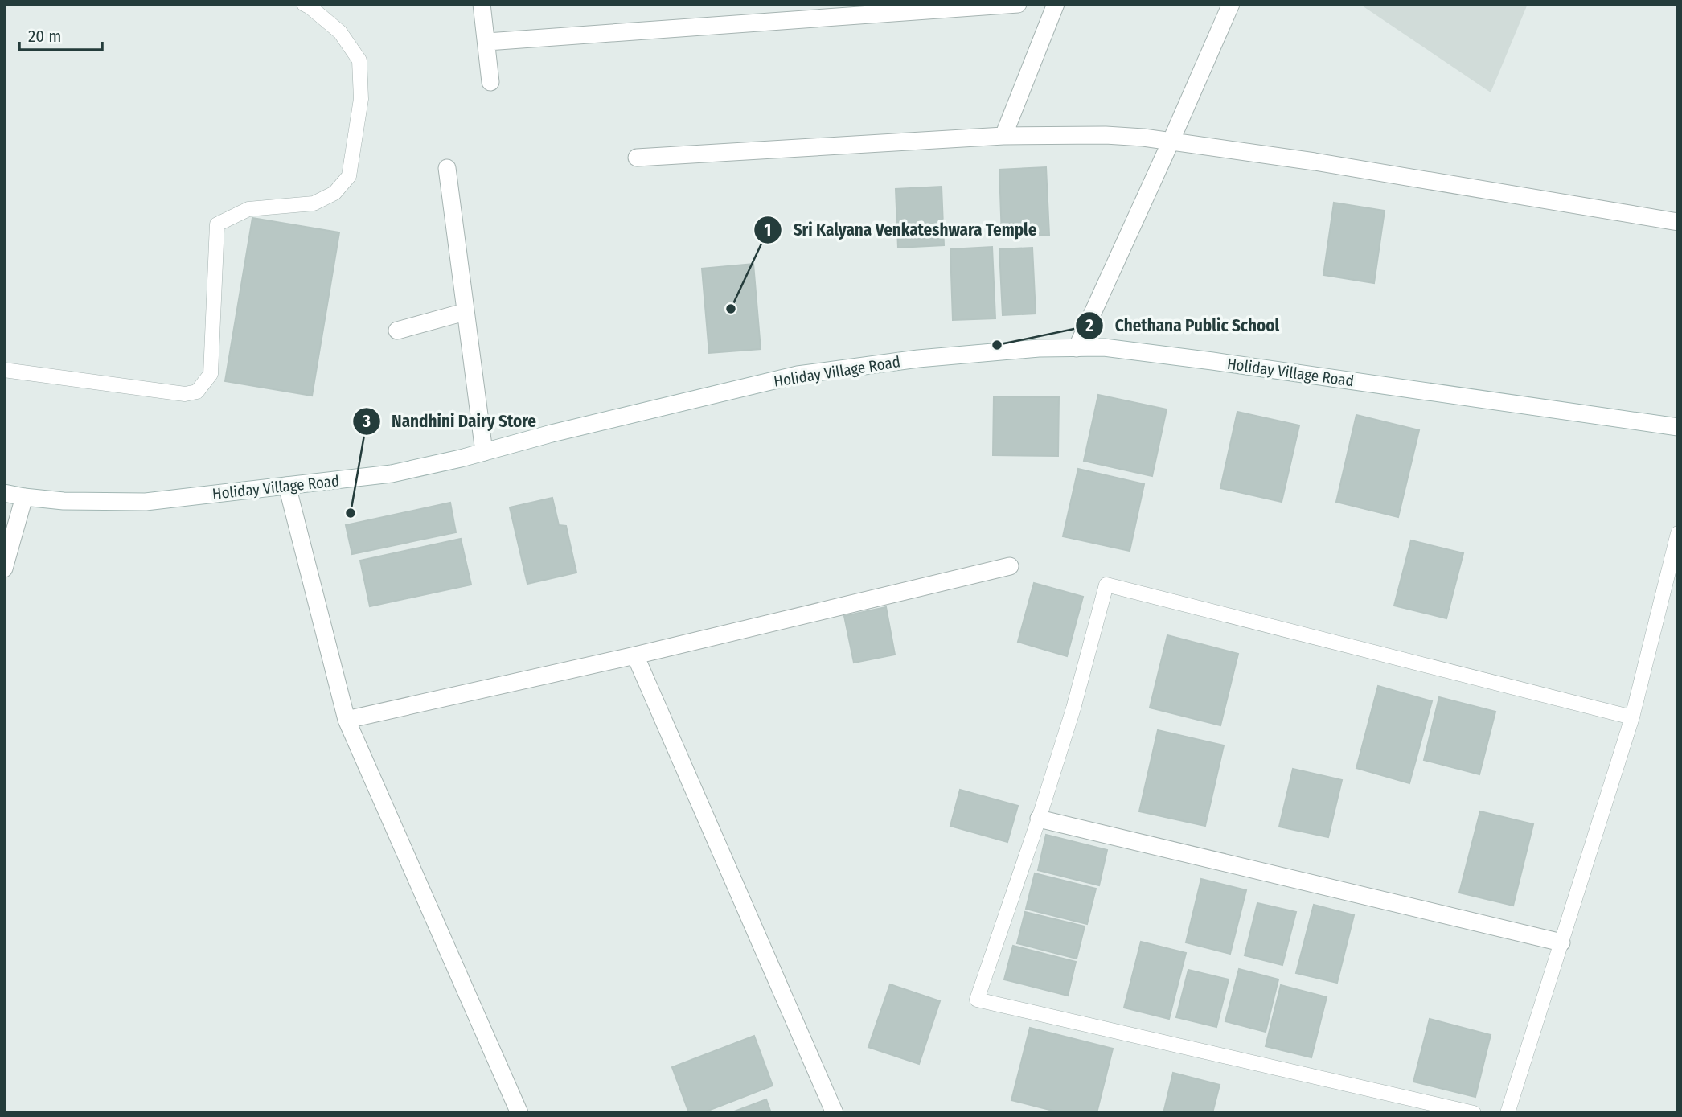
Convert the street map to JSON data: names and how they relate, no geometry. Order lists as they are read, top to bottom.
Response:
{
  "streets": {
    "street": ["Holiday Village Road"]
  },
  "places": ["Sri Kalyana Venkateshwara Temple", "Chethana Public School", "Nandhini Dairy Store"],
  "scale_bar": "20 m"
}
